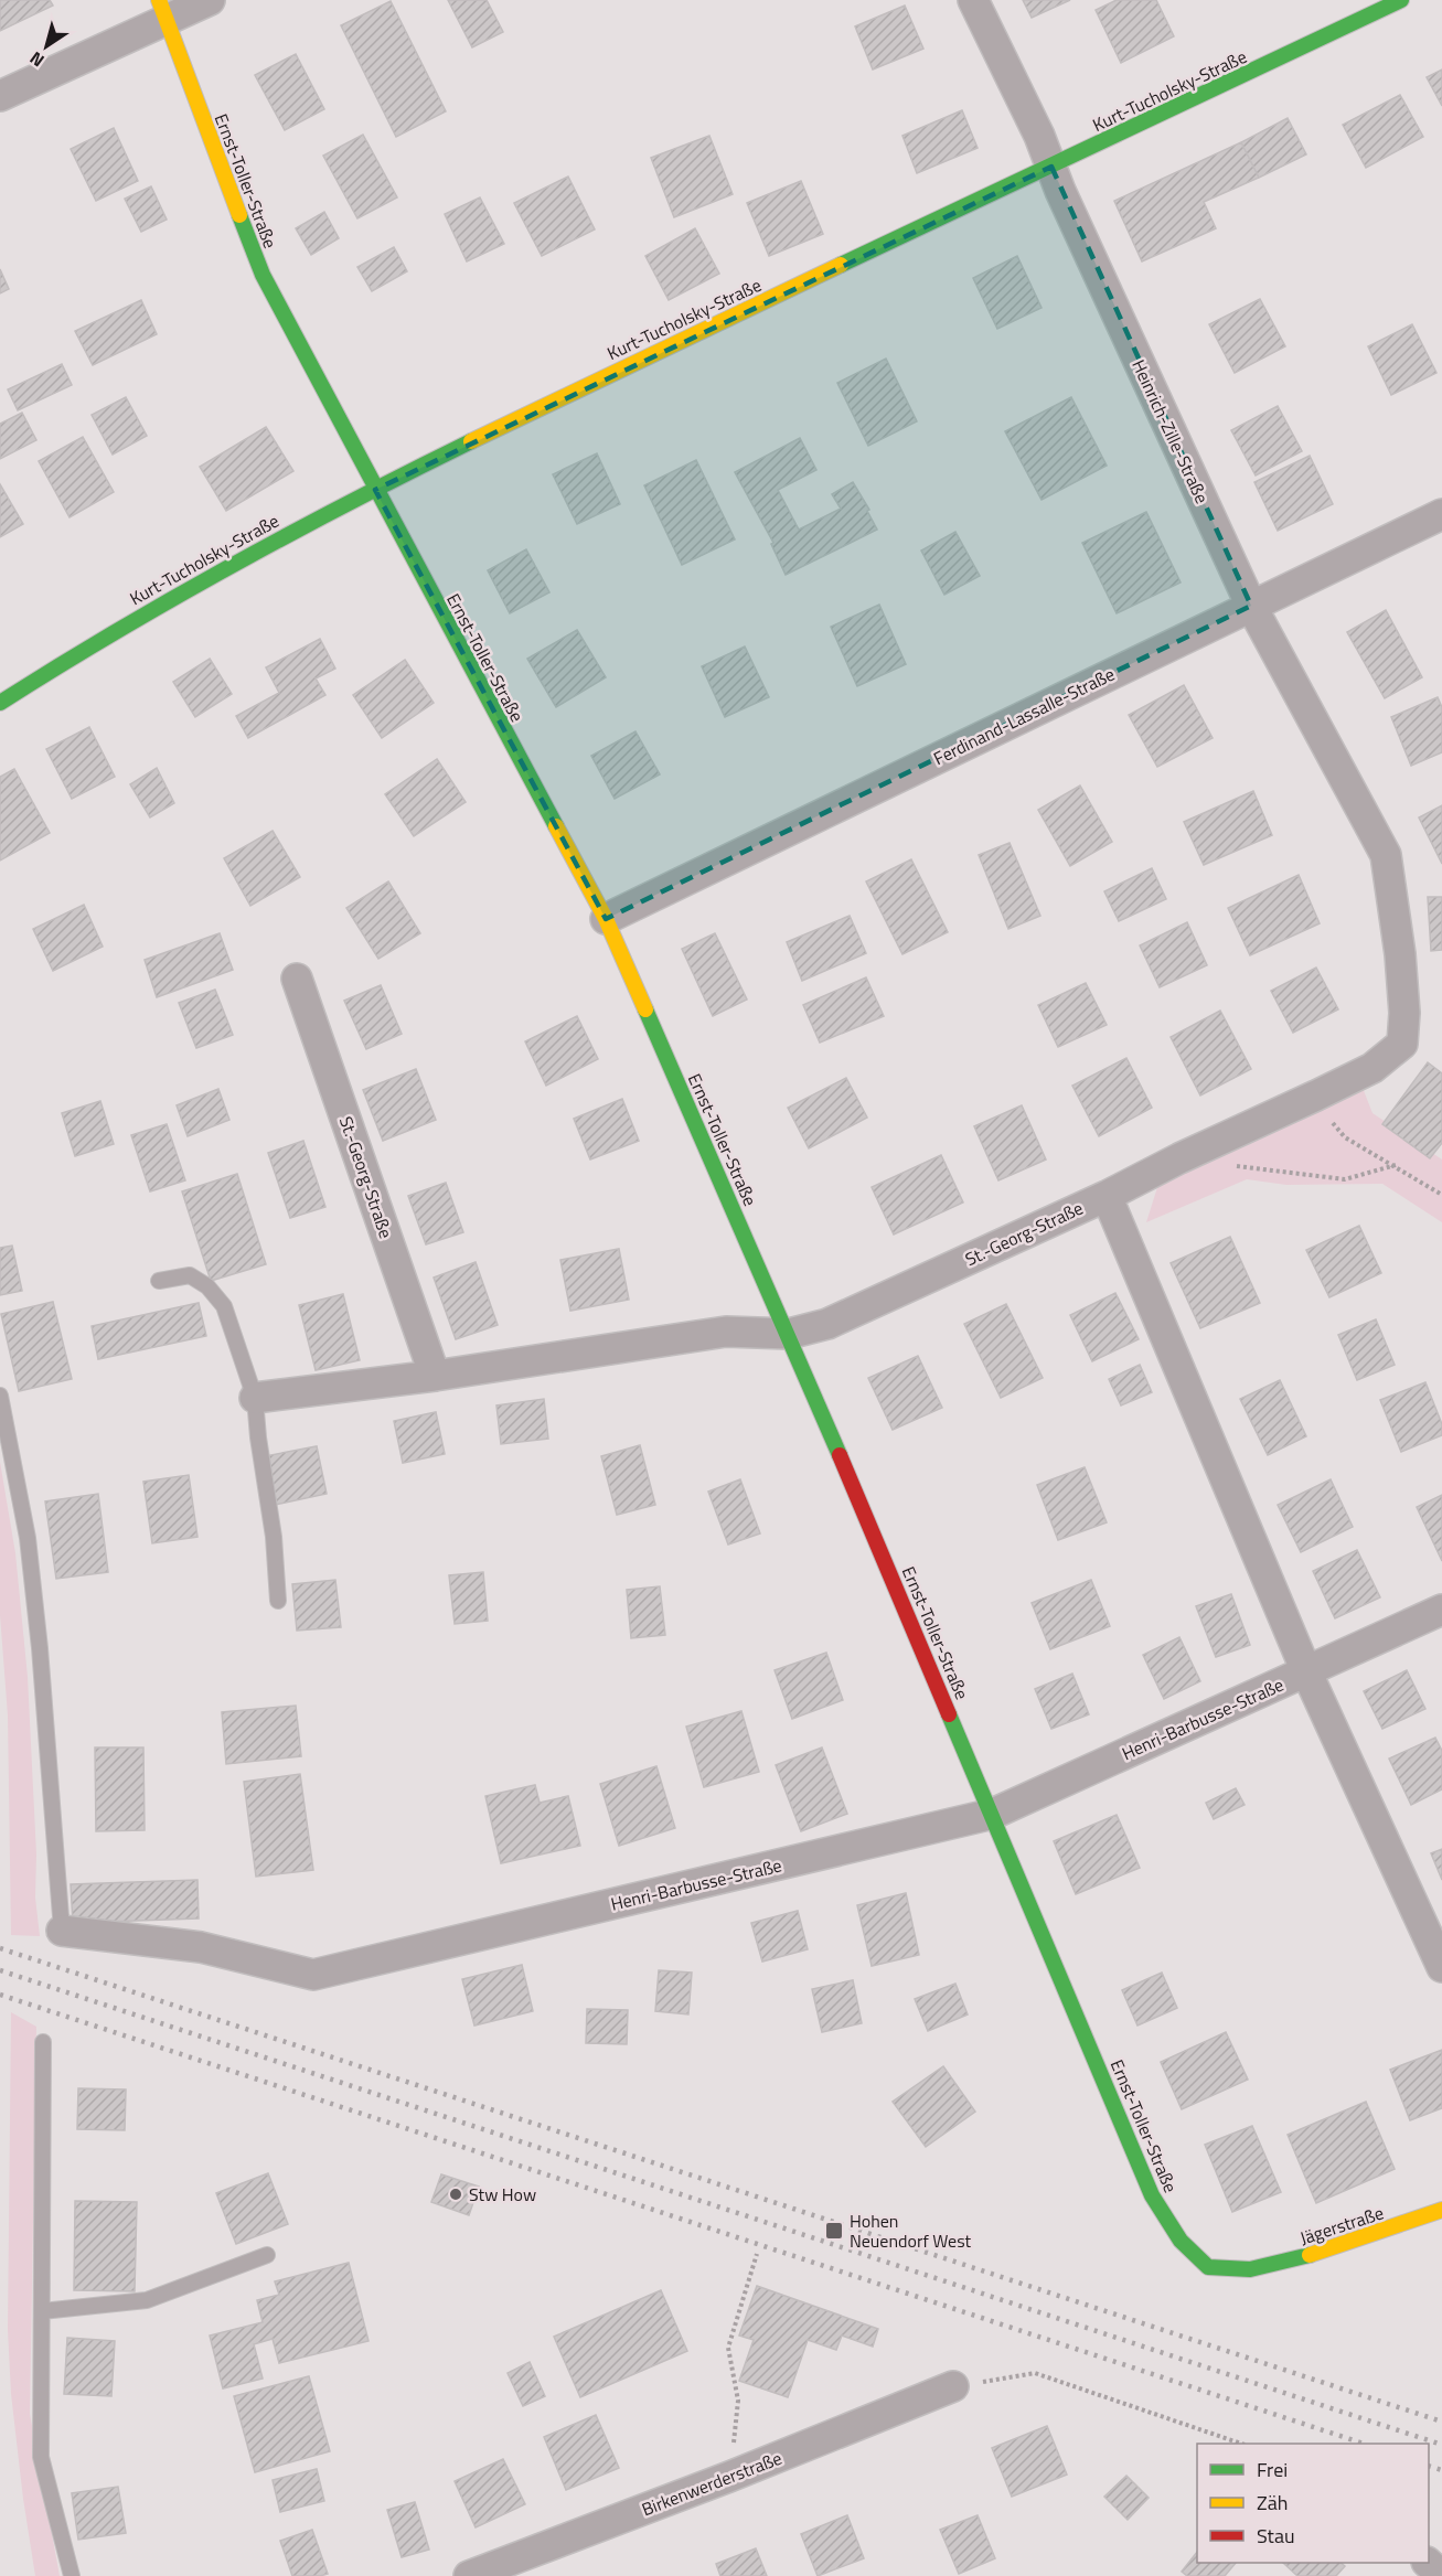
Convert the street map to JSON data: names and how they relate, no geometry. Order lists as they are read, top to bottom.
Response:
{
  "streets": {
    "street": [
      "Kurt-Tucholsky-Straße",
      "Ernst-Toller-Straße",
      "Heinrich-Zille-Straße",
      "Ferdinand-Lassalle-Straße",
      "St.-Georg-Straße",
      "Henri-Barbusse-Straße",
      "Jägerstraße",
      "Birkenwerderstraße"
    ]
  },
  "crossings": [
    ["Kurt-Tucholsky-Straße", "Ernst-Toller-Straße"],
    ["Kurt-Tucholsky-Straße", "Heinrich-Zille-Straße"],
    ["Ernst-Toller-Straße", "Ferdinand-Lassalle-Straße"],
    ["Ernst-Toller-Straße", "St.-Georg-Straße"],
    ["Ernst-Toller-Straße", "Henri-Barbusse-Straße"],
    ["Ernst-Toller-Straße", "Jägerstraße"],
    ["Heinrich-Zille-Straße", "Ferdinand-Lassalle-Straße"],
    ["Heinrich-Zille-Straße", "St.-Georg-Straße"],
    ["St.-Georg-Straße", "Henri-Barbusse-Straße"]
  ],
  "places": {
    "other": ["Stw How"],
    "transit": ["Hohen Neuendorf West"]
  },
  "legend": ["Frei", "Zäh", "Stau"],
  "north": "bottom left"
}
